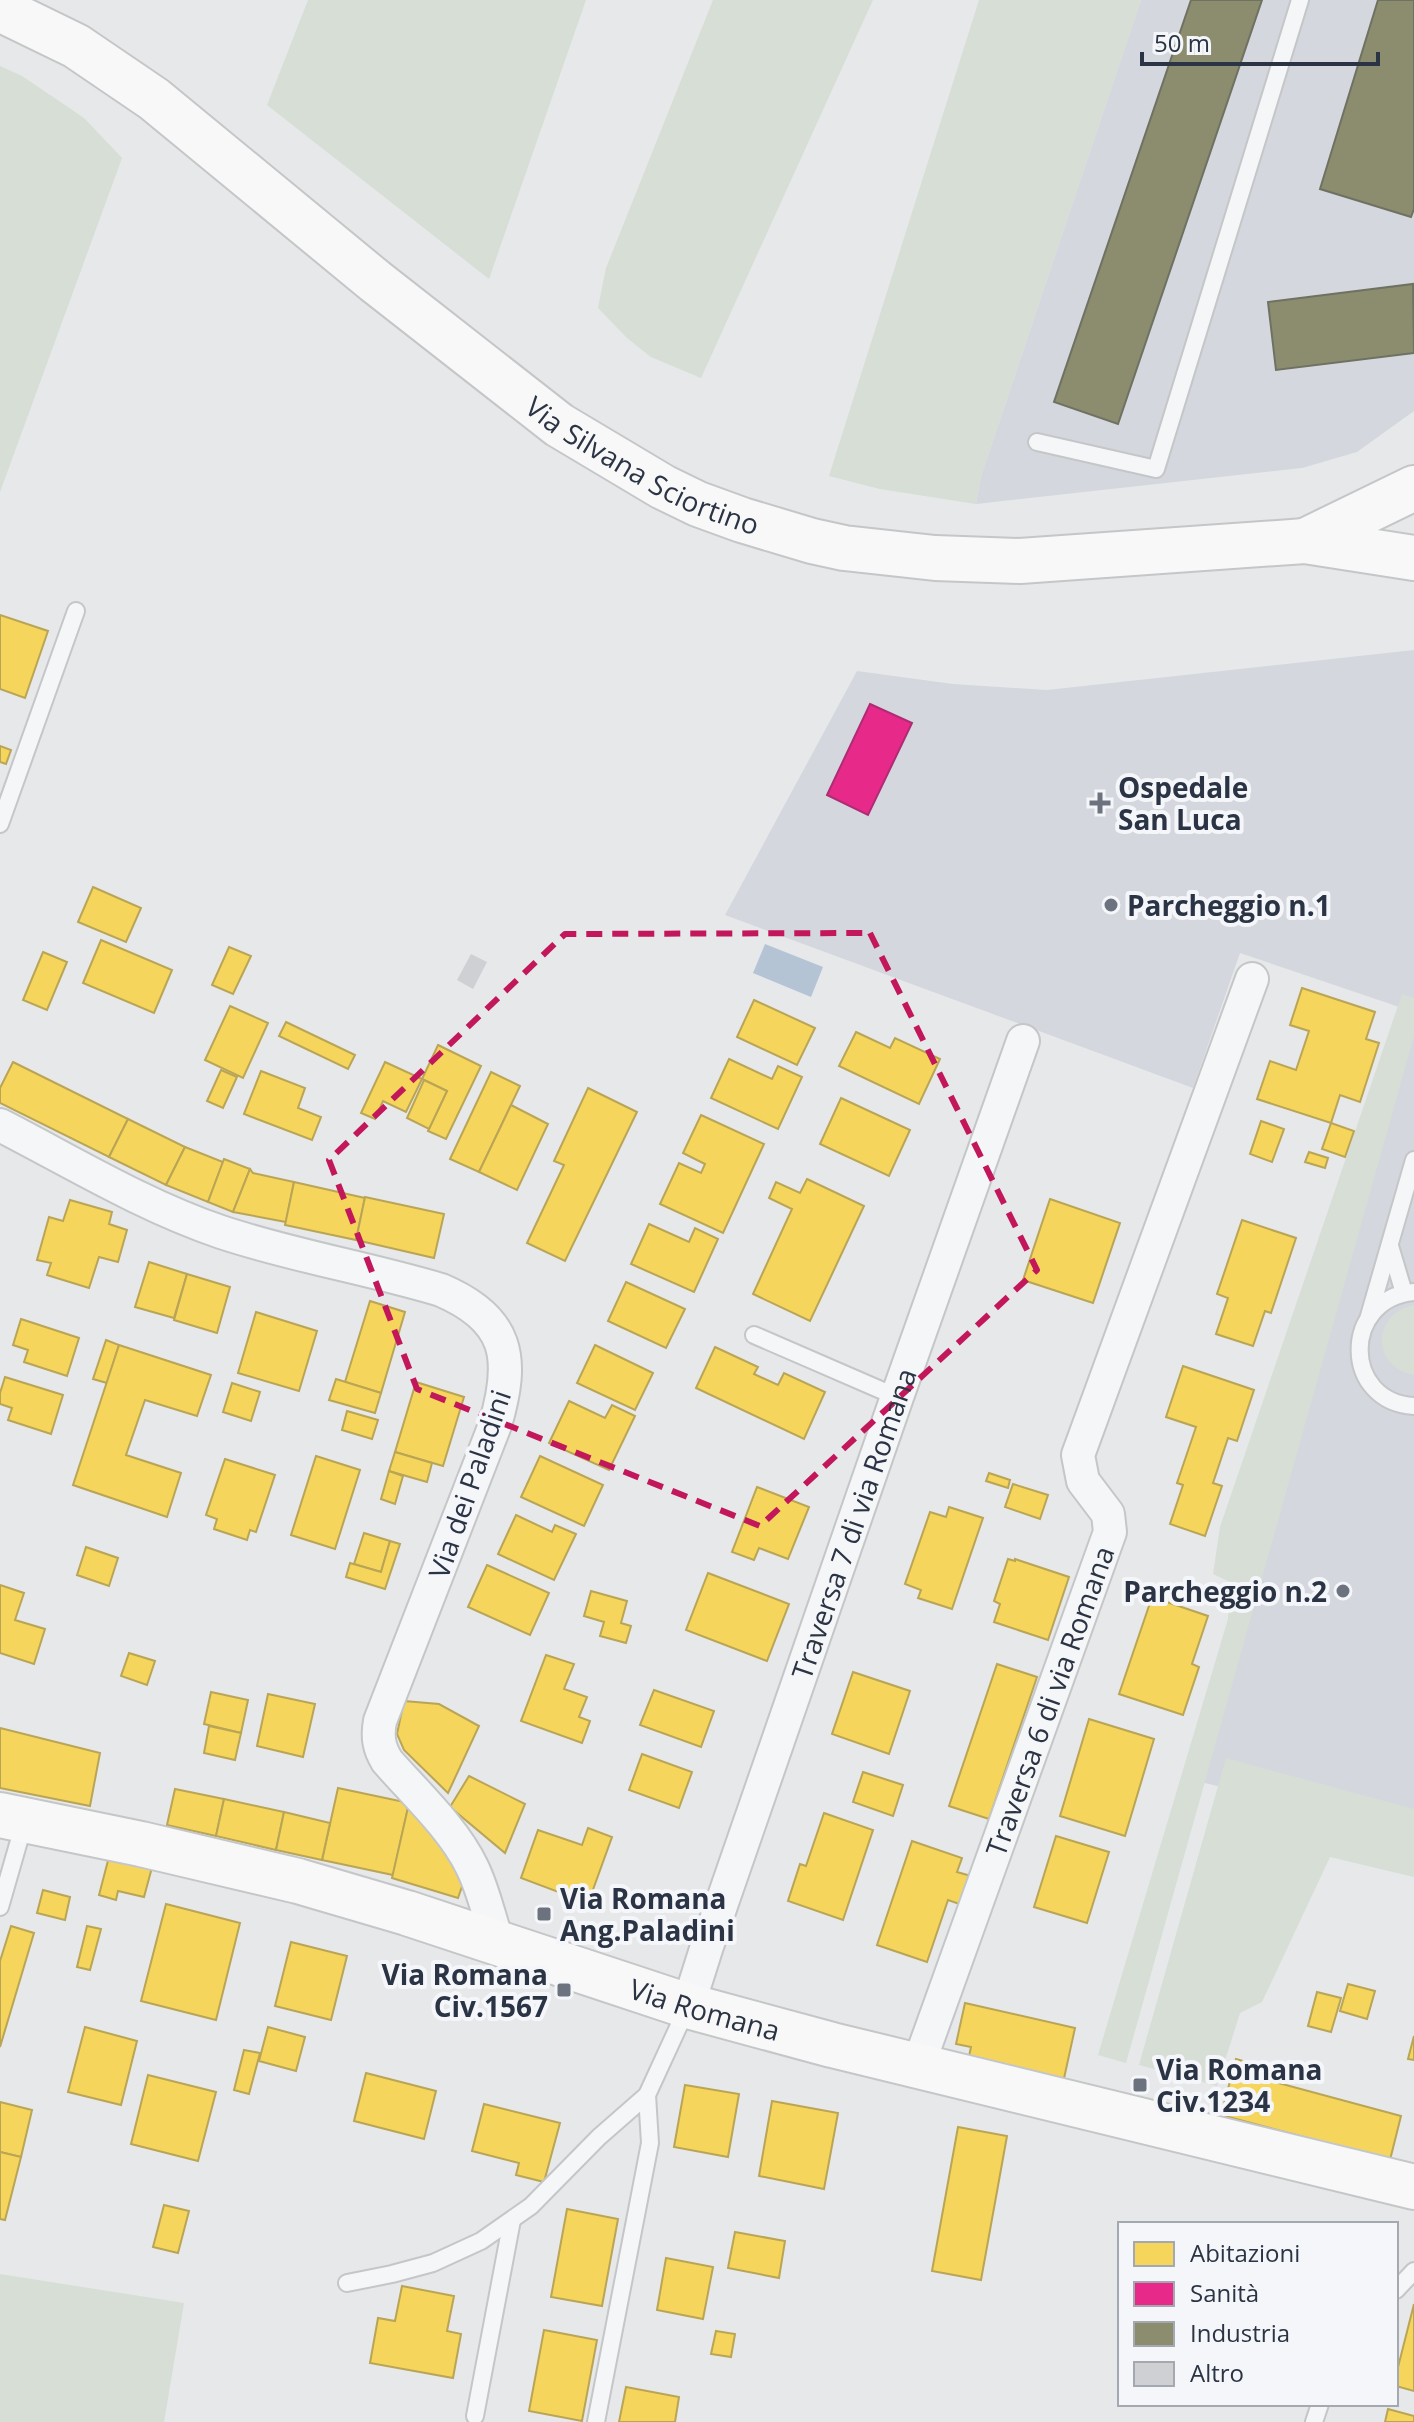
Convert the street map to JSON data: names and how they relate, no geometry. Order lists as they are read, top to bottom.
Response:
{
  "streets": {
    "street": [
      "Via Silvana Sciortino",
      "Via dei Paladini",
      "Traversa 7 di via Romana",
      "Traversa 6 di via Romana",
      "Via Romana"
    ]
  },
  "crossings": [
    ["Via dei Paladini", "Via Romana"],
    ["Traversa 7 di via Romana", "Via Romana"],
    ["Traversa 6 di via Romana", "Via Romana"]
  ],
  "places": {
    "health": ["Ospedale San Luca"],
    "other": ["Parcheggio n.1", "Parcheggio n.2"],
    "transit": ["Via Romana Ang.Paladini", "Via Romana Civ.1567", "Via Romana Civ.1234"]
  },
  "legend": [
    "Abitazioni",
    "Sanità",
    "Industria",
    "Altro"
  ],
  "scale_bar": "50 m"
}
